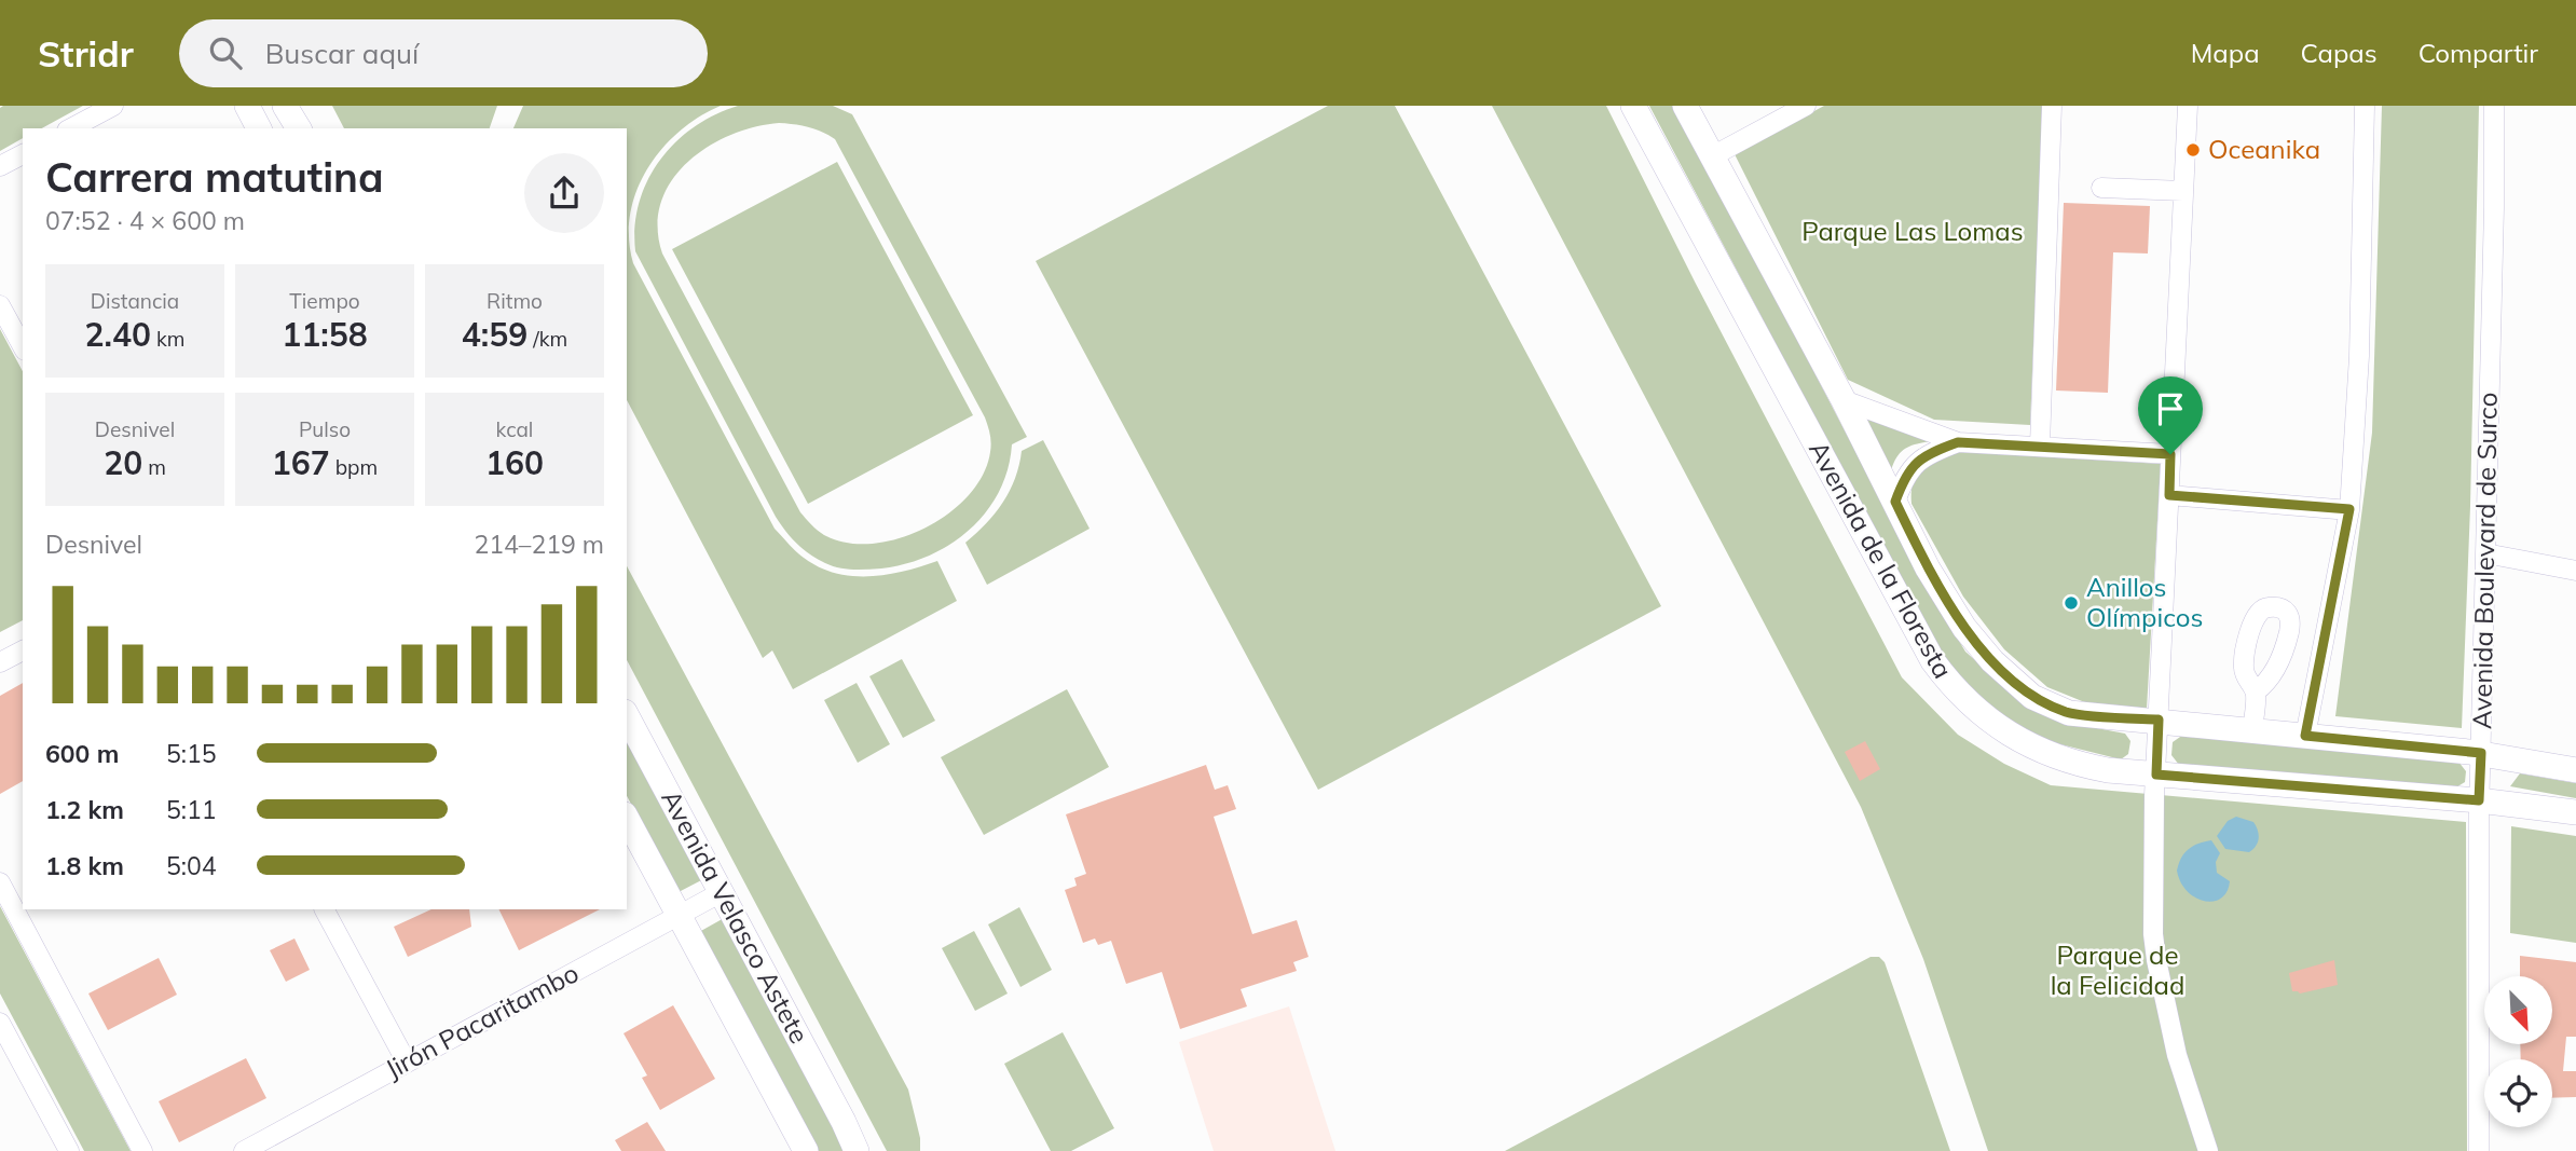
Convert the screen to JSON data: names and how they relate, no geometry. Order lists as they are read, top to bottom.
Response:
{
  "streets": {
    "main road": ["Avenida de la Floresta", "Avenida Velasco Astete"],
    "street": ["Avenida Boulevard de Surco", "Jirón Pacaritambo"]
  },
  "crossings": [
    ["Avenida de la Floresta", "Avenida Boulevard de Surco"],
    ["Avenida Velasco Astete", "Jirón Pacaritambo"]
  ],
  "parks": ["Parque Las Lomas", "Parque de la Felicidad"],
  "places": ["Oceanika", "Anillos Olímpicos"],
  "north": "bottom right",
  "page": {
    "header": "Stridr",
    "search": "Buscar aquí",
    "nav": ["Mapa", "Capas", "Compartir"],
    "heading": ["Carrera matutina", "07:52 · 4 × 600 m"],
    "stats": [
      ["Distancia", "2.40 km"],
      ["Tiempo", "11:58"],
      ["Ritmo", "4:59 /km"],
      ["Desnivel", "20 m"],
      ["Pulso", "167 bpm"],
      ["kcal", "160"]
    ],
    "chart": ["Desnivel", "214–219 m"],
    "list": [
      {
        "name": "600 m",
        "note": "5:15"
      },
      {
        "name": "1.2 km",
        "note": "5:11"
      },
      {
        "name": "1.8 km",
        "note": "5:04"
      }
    ]
  }
}
